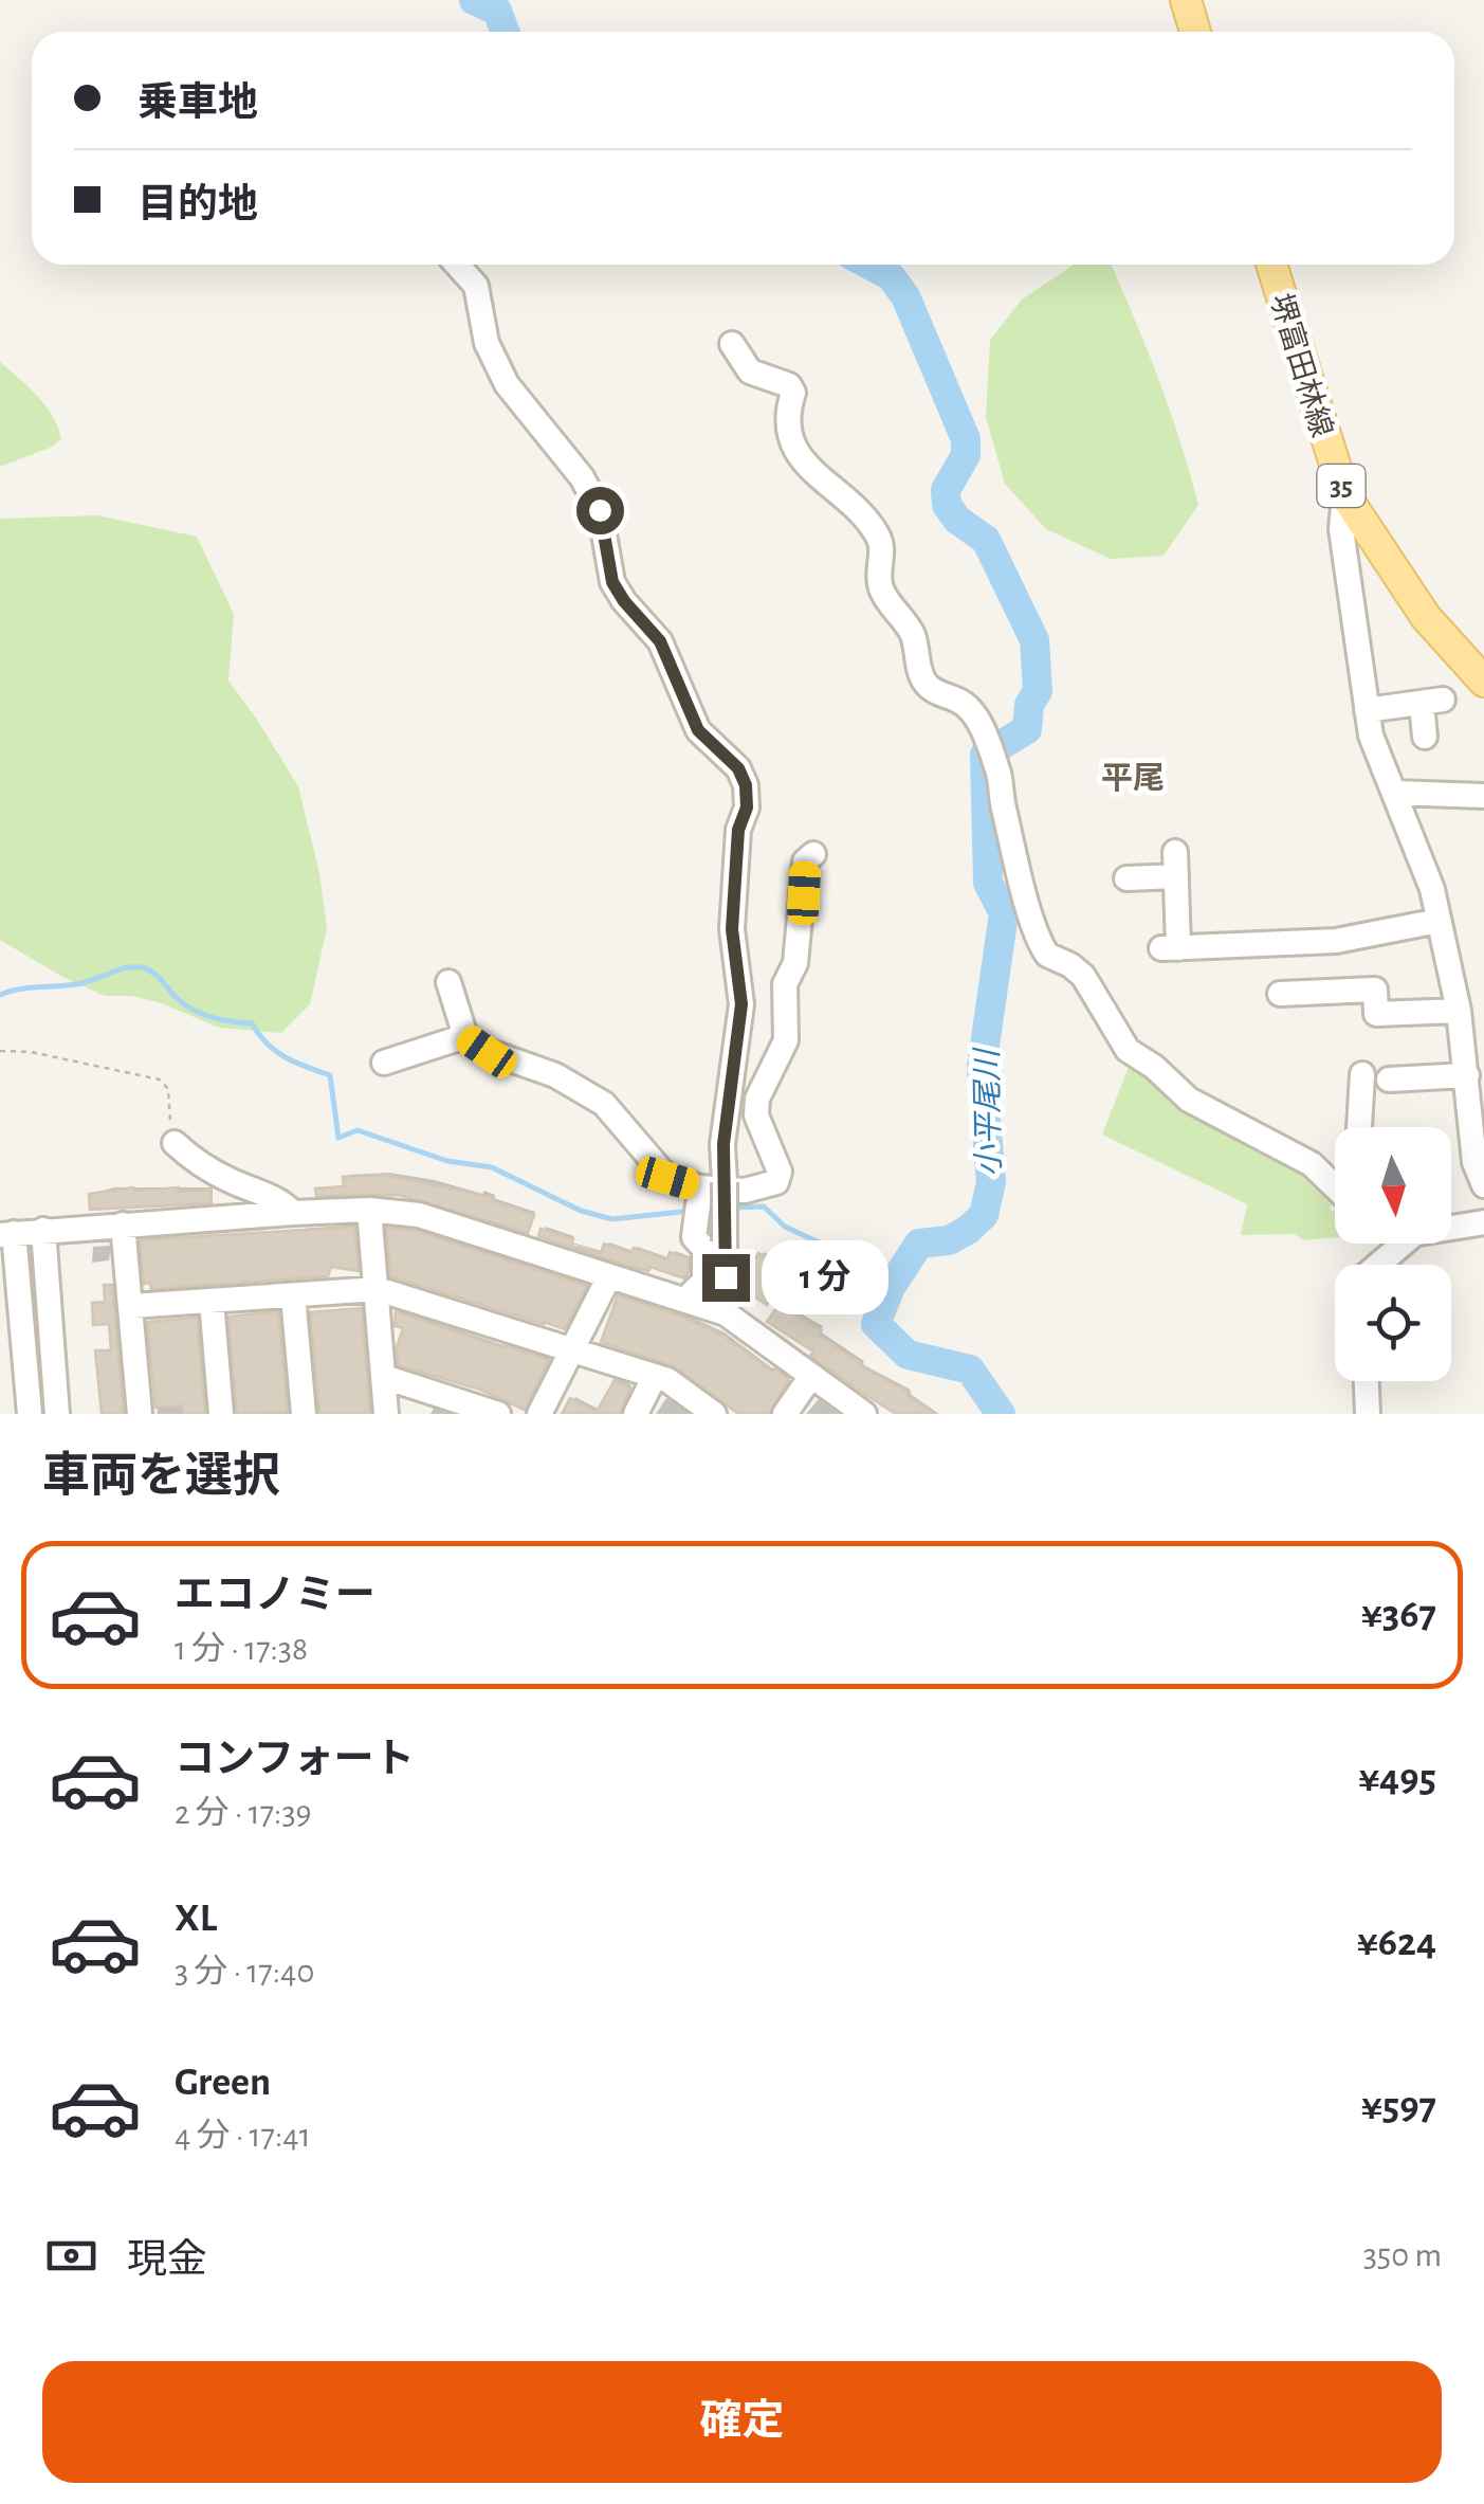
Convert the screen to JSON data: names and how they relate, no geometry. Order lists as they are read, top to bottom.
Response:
{
  "streets": {
    "main road": ["堺富田林線", "35"]
  },
  "districts": ["平尾"],
  "water": ["小平尾川"],
  "north": "bottom",
  "page": {
    "banner": ["乗車地", "目的地"],
    "bubble": "1 分",
    "heading": "車両を選択",
    "list": [
      {
        "name": "エコノミー",
        "note": "1 分 · 17:38",
        "value": "¥367"
      },
      {
        "name": "コンフォート",
        "note": "2 分 · 17:39",
        "value": "¥495"
      },
      {
        "name": "XL",
        "note": "3 分 · 17:40",
        "value": "¥624"
      },
      {
        "name": "Green",
        "note": "4 分 · 17:41",
        "value": "¥597"
      }
    ],
    "pay": ["現金", "350 m"],
    "buttons": "確定"
  }
}
